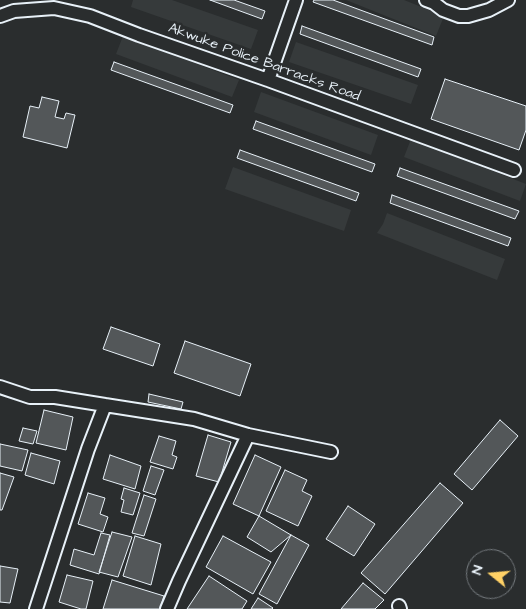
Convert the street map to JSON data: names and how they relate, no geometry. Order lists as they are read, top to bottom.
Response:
{
  "streets": {
    "street": ["Akwuke Police Barracks Road"]
  },
  "north": "left"
}
